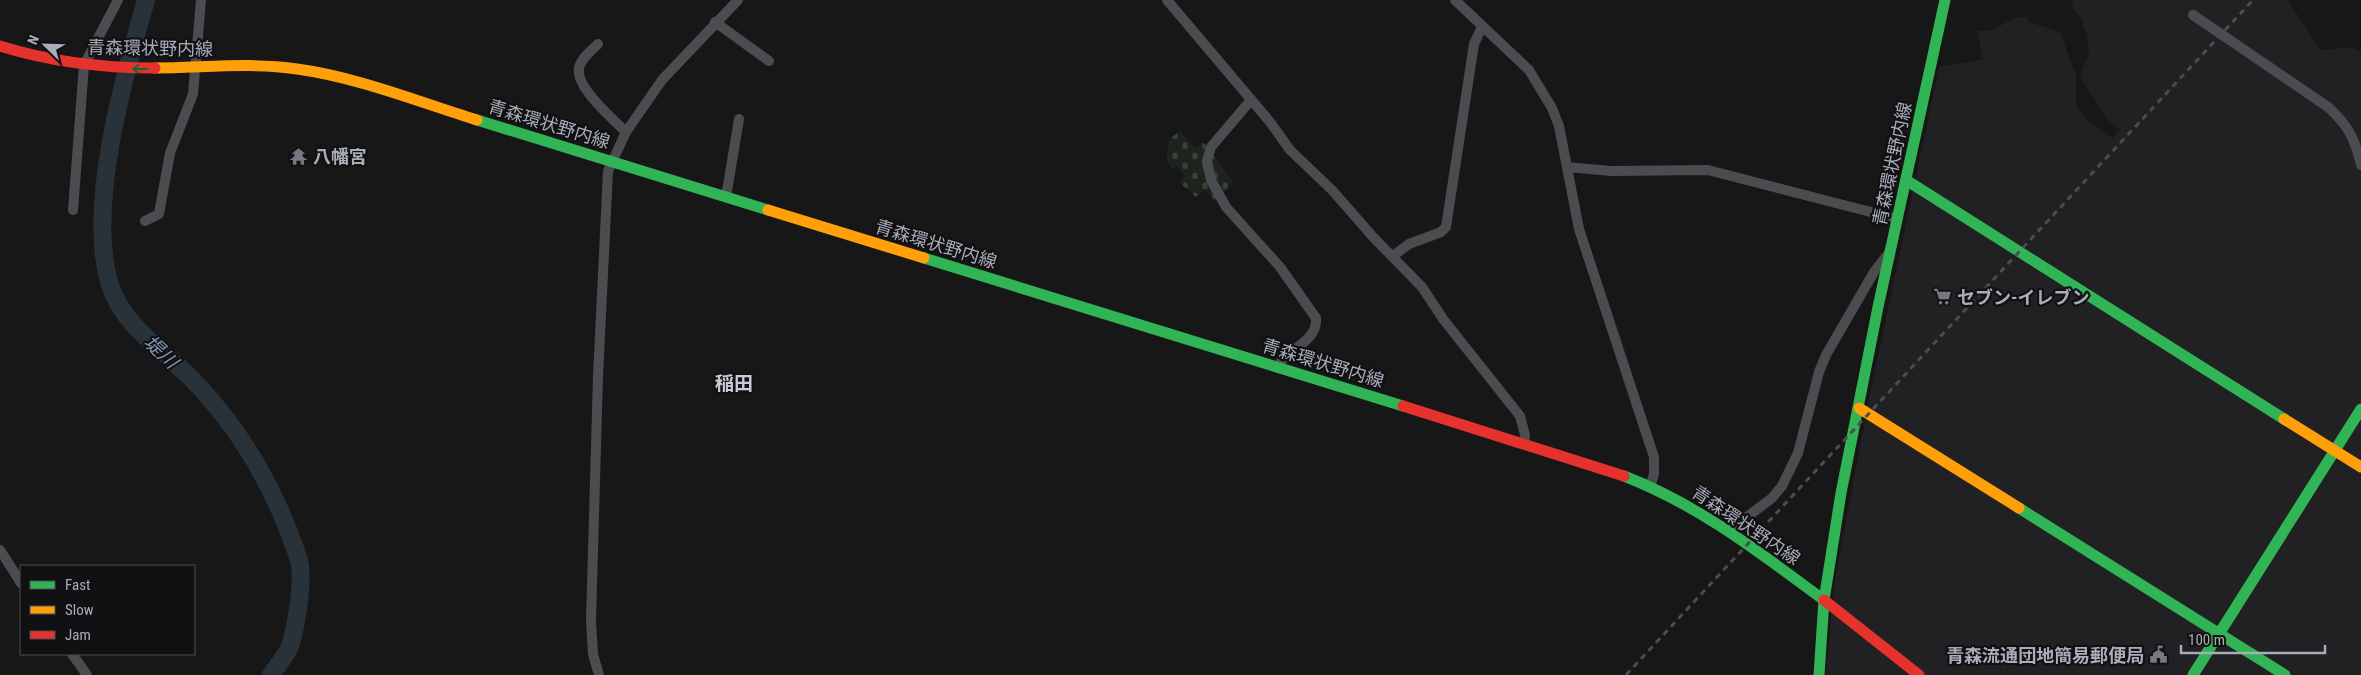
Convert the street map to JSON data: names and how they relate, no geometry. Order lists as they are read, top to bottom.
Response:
{
  "streets": {
    "main road": ["青森環状野内線"]
  },
  "districts": ["稲田"],
  "water": ["堤川"],
  "places": {
    "temple": ["八幡宮"],
    "supermarket": ["セブン-イレブン"],
    "public building": ["青森流通団地簡易郵便局"]
  },
  "legend": ["Fast", "Slow", "Jam"],
  "scale_bar": "100 m",
  "north": "top left"
}
